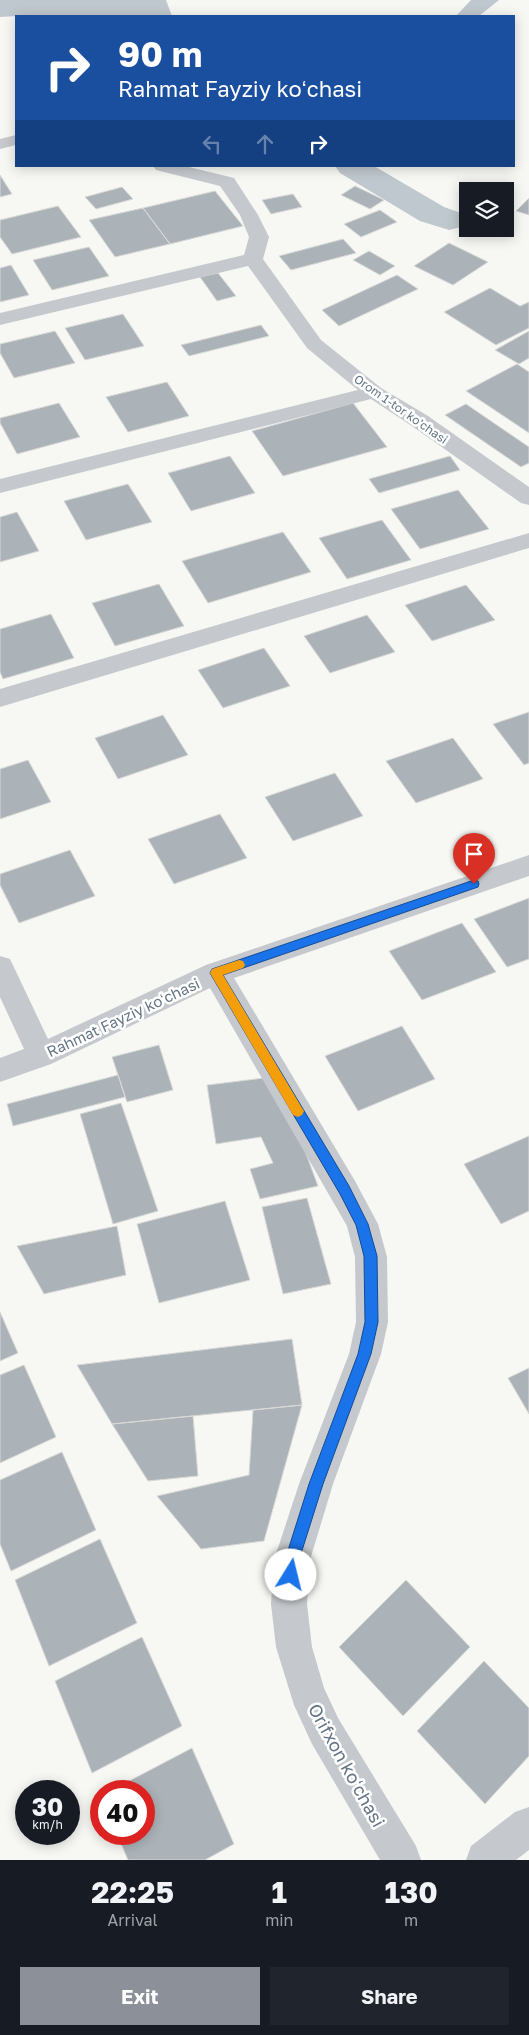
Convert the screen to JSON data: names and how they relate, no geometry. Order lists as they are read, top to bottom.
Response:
{
  "streets": {
    "street": ["Orom 1-tor ko'chasi", "Rahmat Fayziy koʻchasi", "Orifxon koʻchasi"]
  },
  "crossings": [
    ["Rahmat Fayziy koʻchasi", "Orifxon koʻchasi"]
  ],
  "page": {
    "turn": ["90 m", "Rahmat Fayziy koʻchasi"],
    "speed": "30 km/h",
    "limit": "40",
    "eta": [
      "22:25",
      "Arrival",
      "1",
      "min",
      "130",
      "m"
    ],
    "buttons": ["Exit", "Share"]
  }
}
